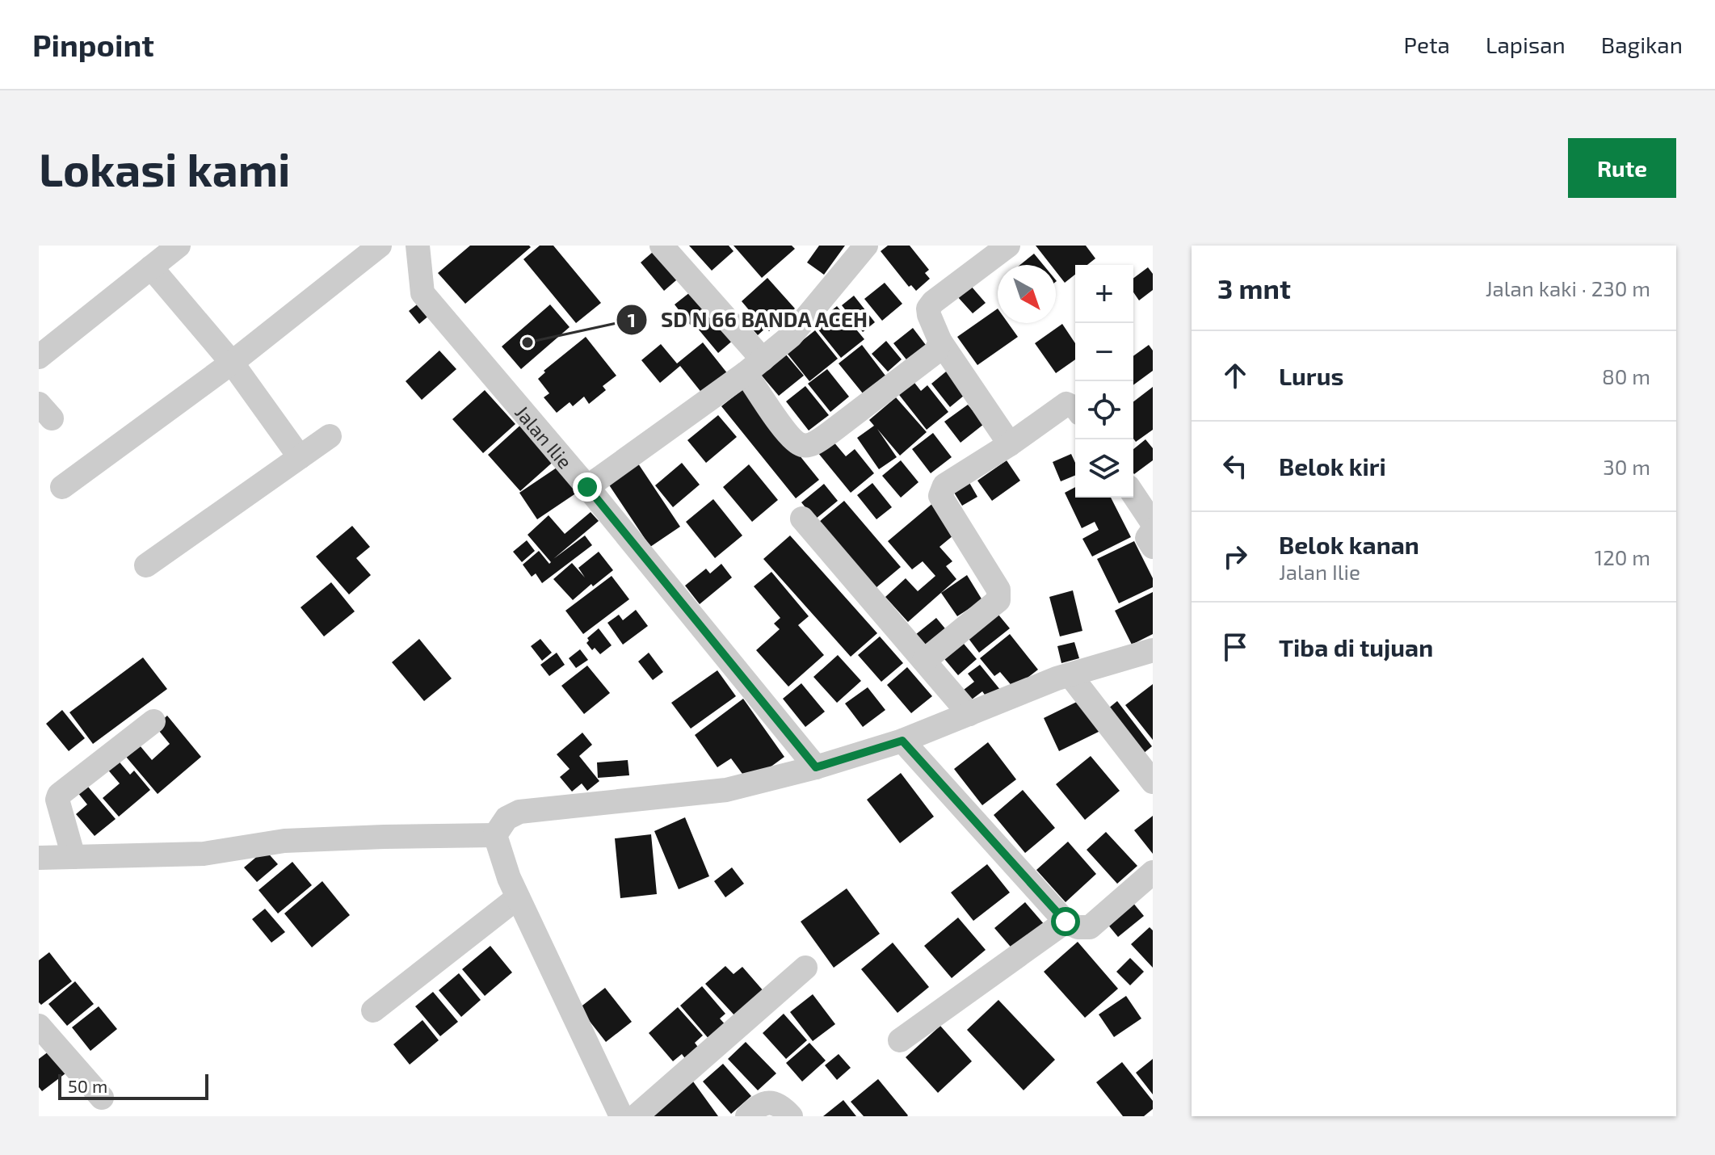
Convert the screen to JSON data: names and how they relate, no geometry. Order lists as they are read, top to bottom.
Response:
{
  "streets": {
    "street": ["Jalan Ilie"]
  },
  "places": ["SD N 66 BANDA ACEH"],
  "scale_bar": "50 m",
  "north": "bottom right",
  "page": {
    "header": "Pinpoint",
    "nav": ["Peta", "Lapisan", "Bagikan"],
    "buttons": "Rute",
    "title": "Lokasi kami",
    "heading": ["3 mnt", "Jalan kaki · 230 m"],
    "map_buttons": ["+", "−"],
    "list": [
      ["Lurus", "80 m"],
      ["Belok kiri", "30 m"],
      ["Belok kanan", "Jalan Ilie", "120 m"],
      "Tiba di tujuan"
    ],
    "scale": "50 m"
  }
}
